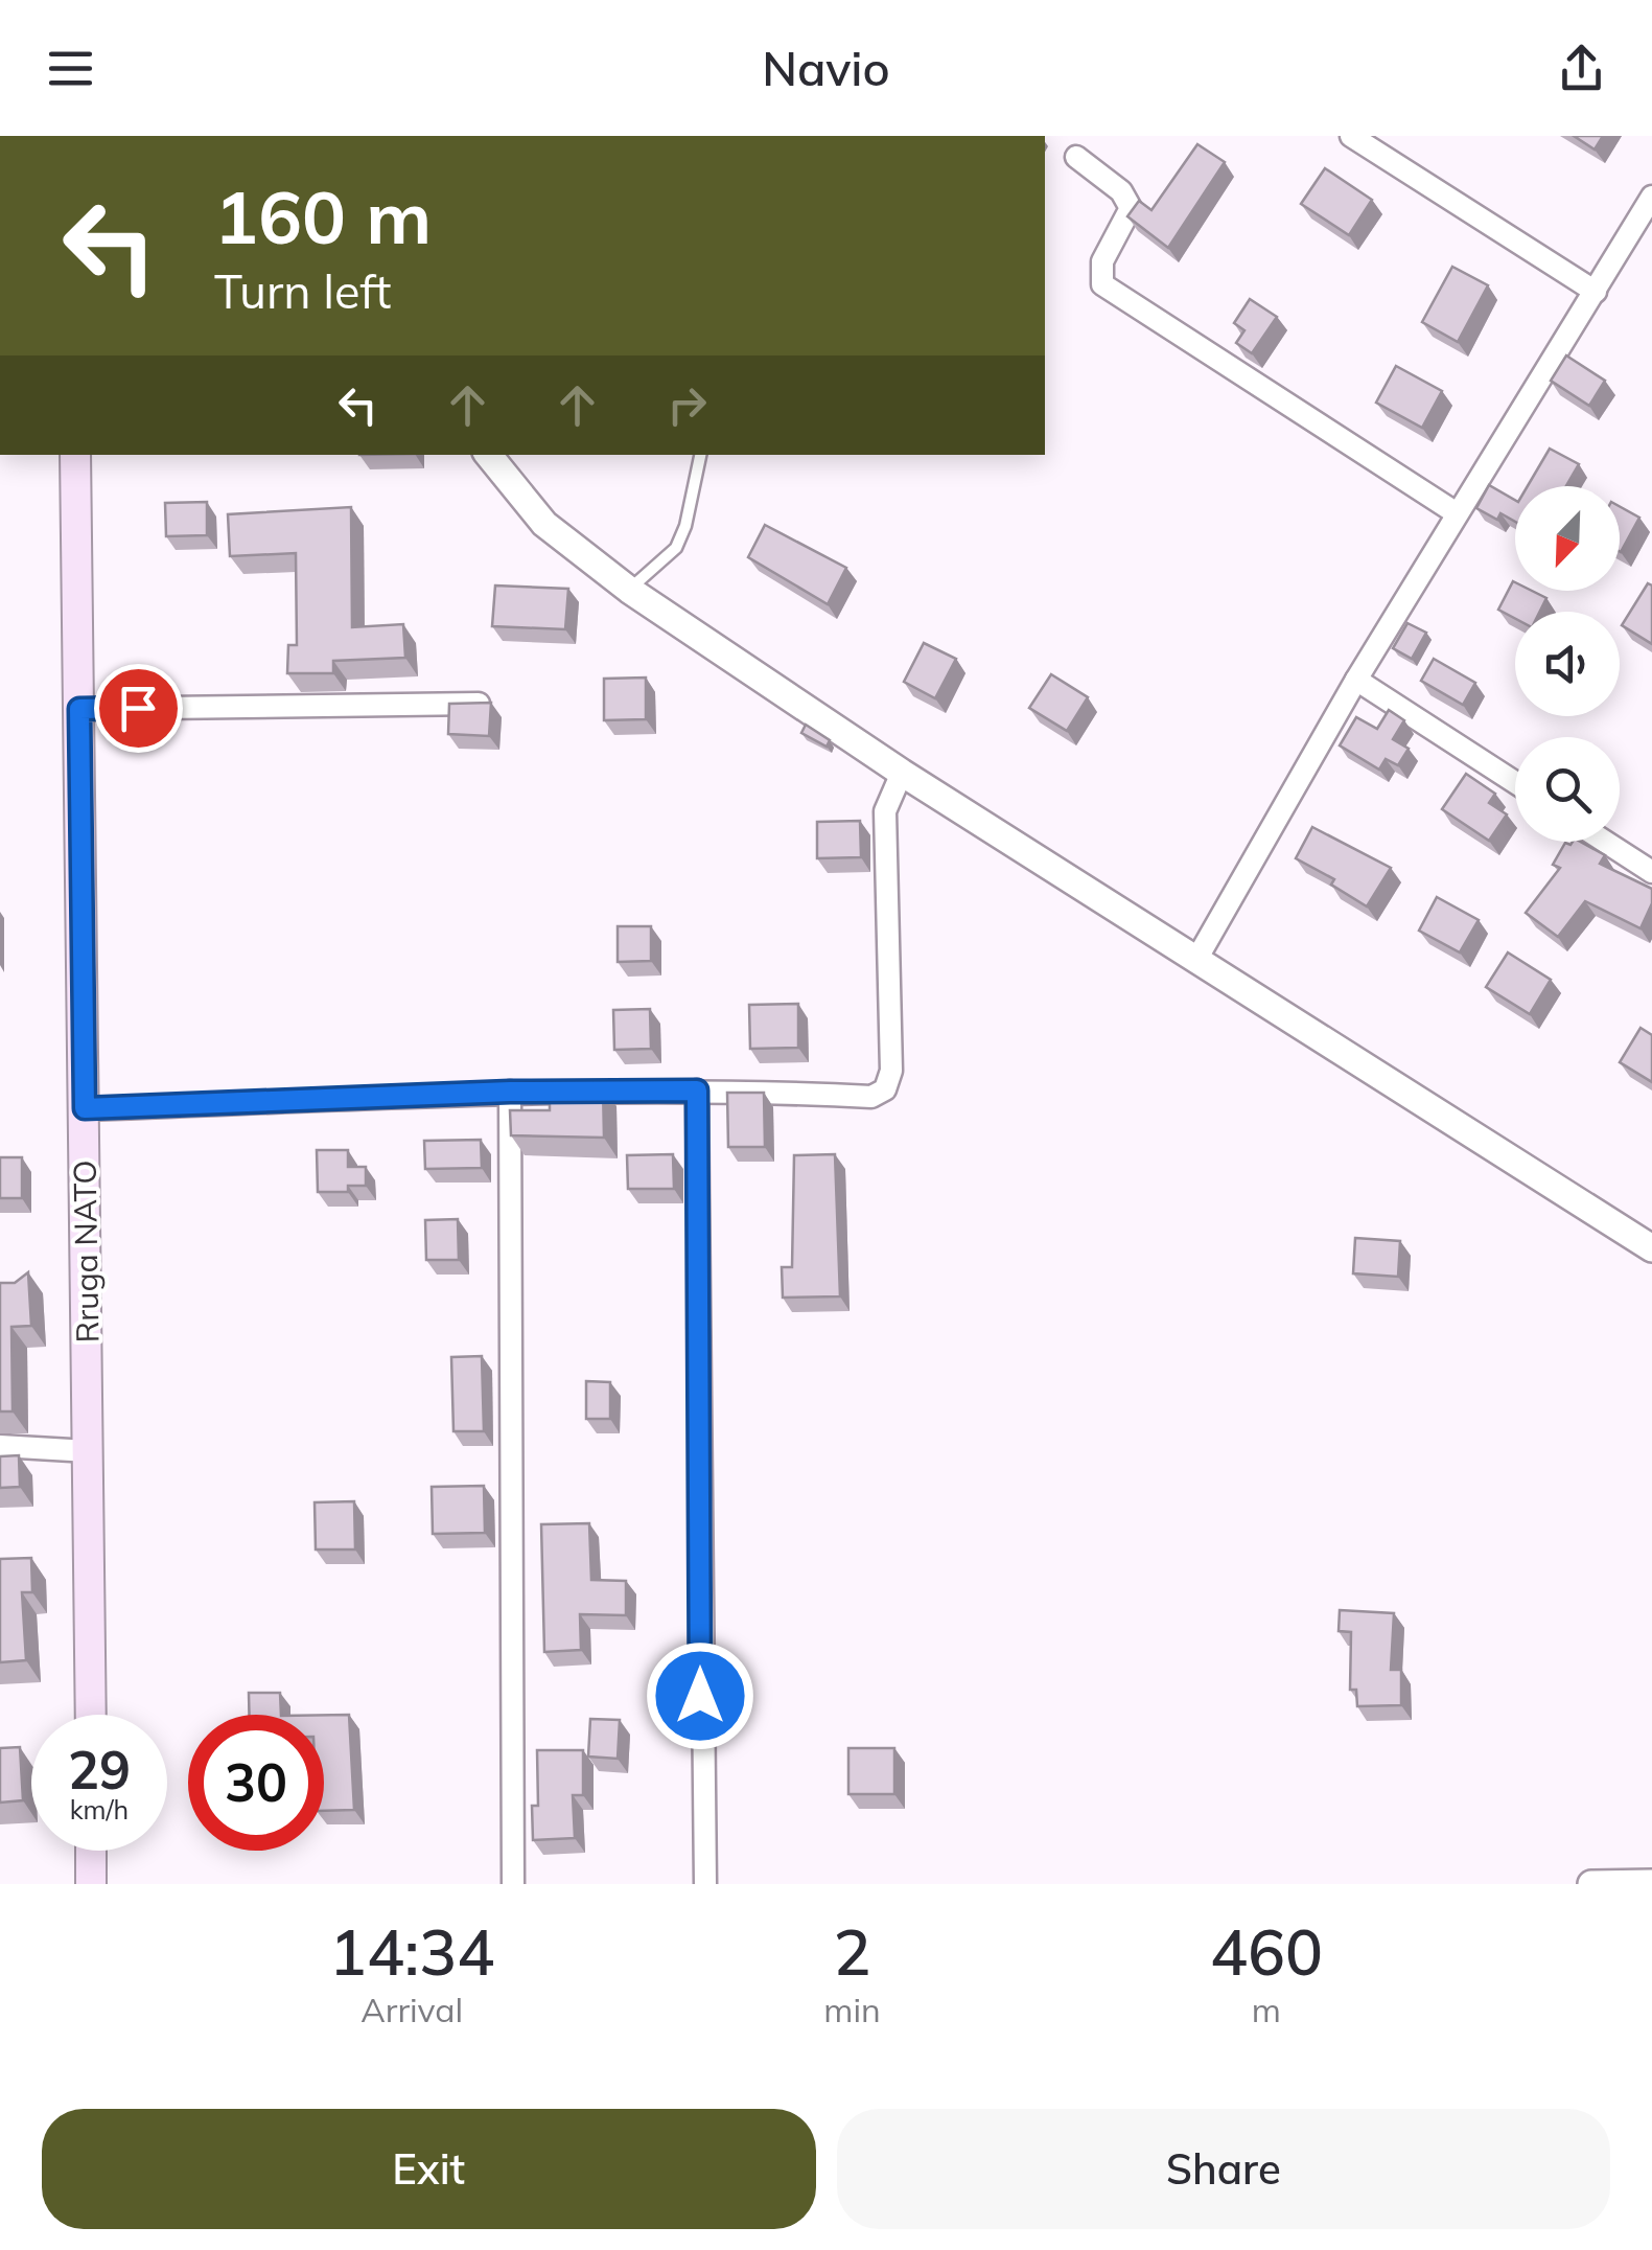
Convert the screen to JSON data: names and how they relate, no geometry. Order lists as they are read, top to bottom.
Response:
{
  "streets": {
    "main road": ["Rruga NATO"]
  },
  "north": "bottom left",
  "page": {
    "header": "Navio",
    "turn": ["160 m", "Turn left"],
    "speed": "29 km/h",
    "limit": "30",
    "eta": [
      "14:34",
      "Arrival",
      "2",
      "min",
      "460",
      "m"
    ],
    "buttons": ["Exit", "Share"]
  }
}
